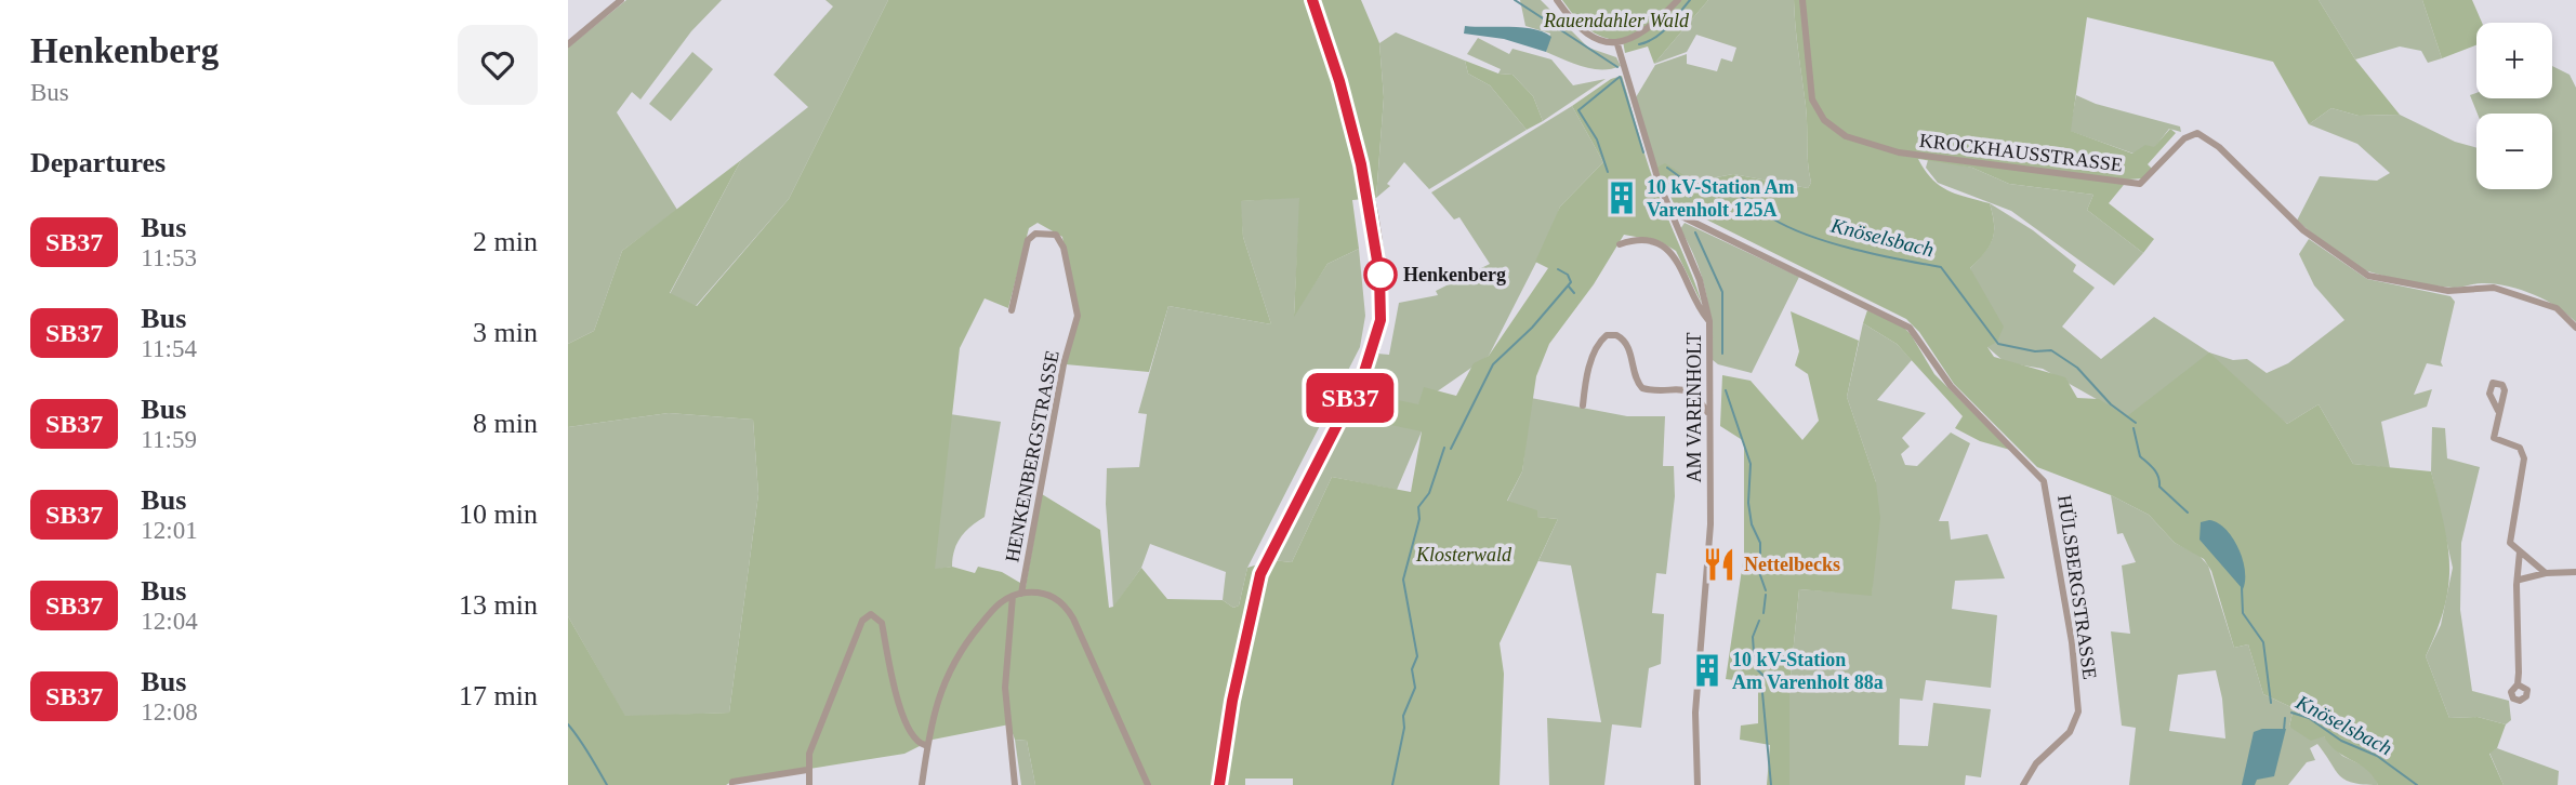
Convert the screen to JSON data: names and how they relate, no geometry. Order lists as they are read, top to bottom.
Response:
{
  "streets": {
    "street": [
      "KROCKHAUSSTRASSE",
      "AM VARENHOLT",
      "HENKENBERGSTRASSE",
      "HÜLSBERGSTRASSE"
    ]
  },
  "crossings": [
    ["AM VARENHOLT", "HÜLSBERGSTRASSE"]
  ],
  "water": ["Knöselsbach"],
  "parks": ["Rauendahler Wald", "Klosterwald"],
  "places": {
    "building": ["10 kV-Station Am Varenholt 125A", "10 kV-Station Am Varenholt 88a"],
    "other": ["Henkenberg"],
    "restaurant": ["Nettelbecks"]
  },
  "lines": ["bus line SB37"],
  "page": {
    "heading": [
      ["Henkenberg", "Bus"],
      "Departures"
    ],
    "on_map": "SB37",
    "map_buttons": ["+", "−"],
    "list": [
      {
        "mark": "SB37",
        "name": "Bus",
        "note": "11:53",
        "value": "2 min"
      },
      {
        "mark": "SB37",
        "name": "Bus",
        "note": "11:54",
        "value": "3 min"
      },
      {
        "mark": "SB37",
        "name": "Bus",
        "note": "11:59",
        "value": "8 min"
      },
      {
        "mark": "SB37",
        "name": "Bus",
        "note": "12:01",
        "value": "10 min"
      },
      {
        "mark": "SB37",
        "name": "Bus",
        "note": "12:04",
        "value": "13 min"
      },
      {
        "mark": "SB37",
        "name": "Bus",
        "note": "12:08",
        "value": "17 min"
      }
    ]
  }
}
